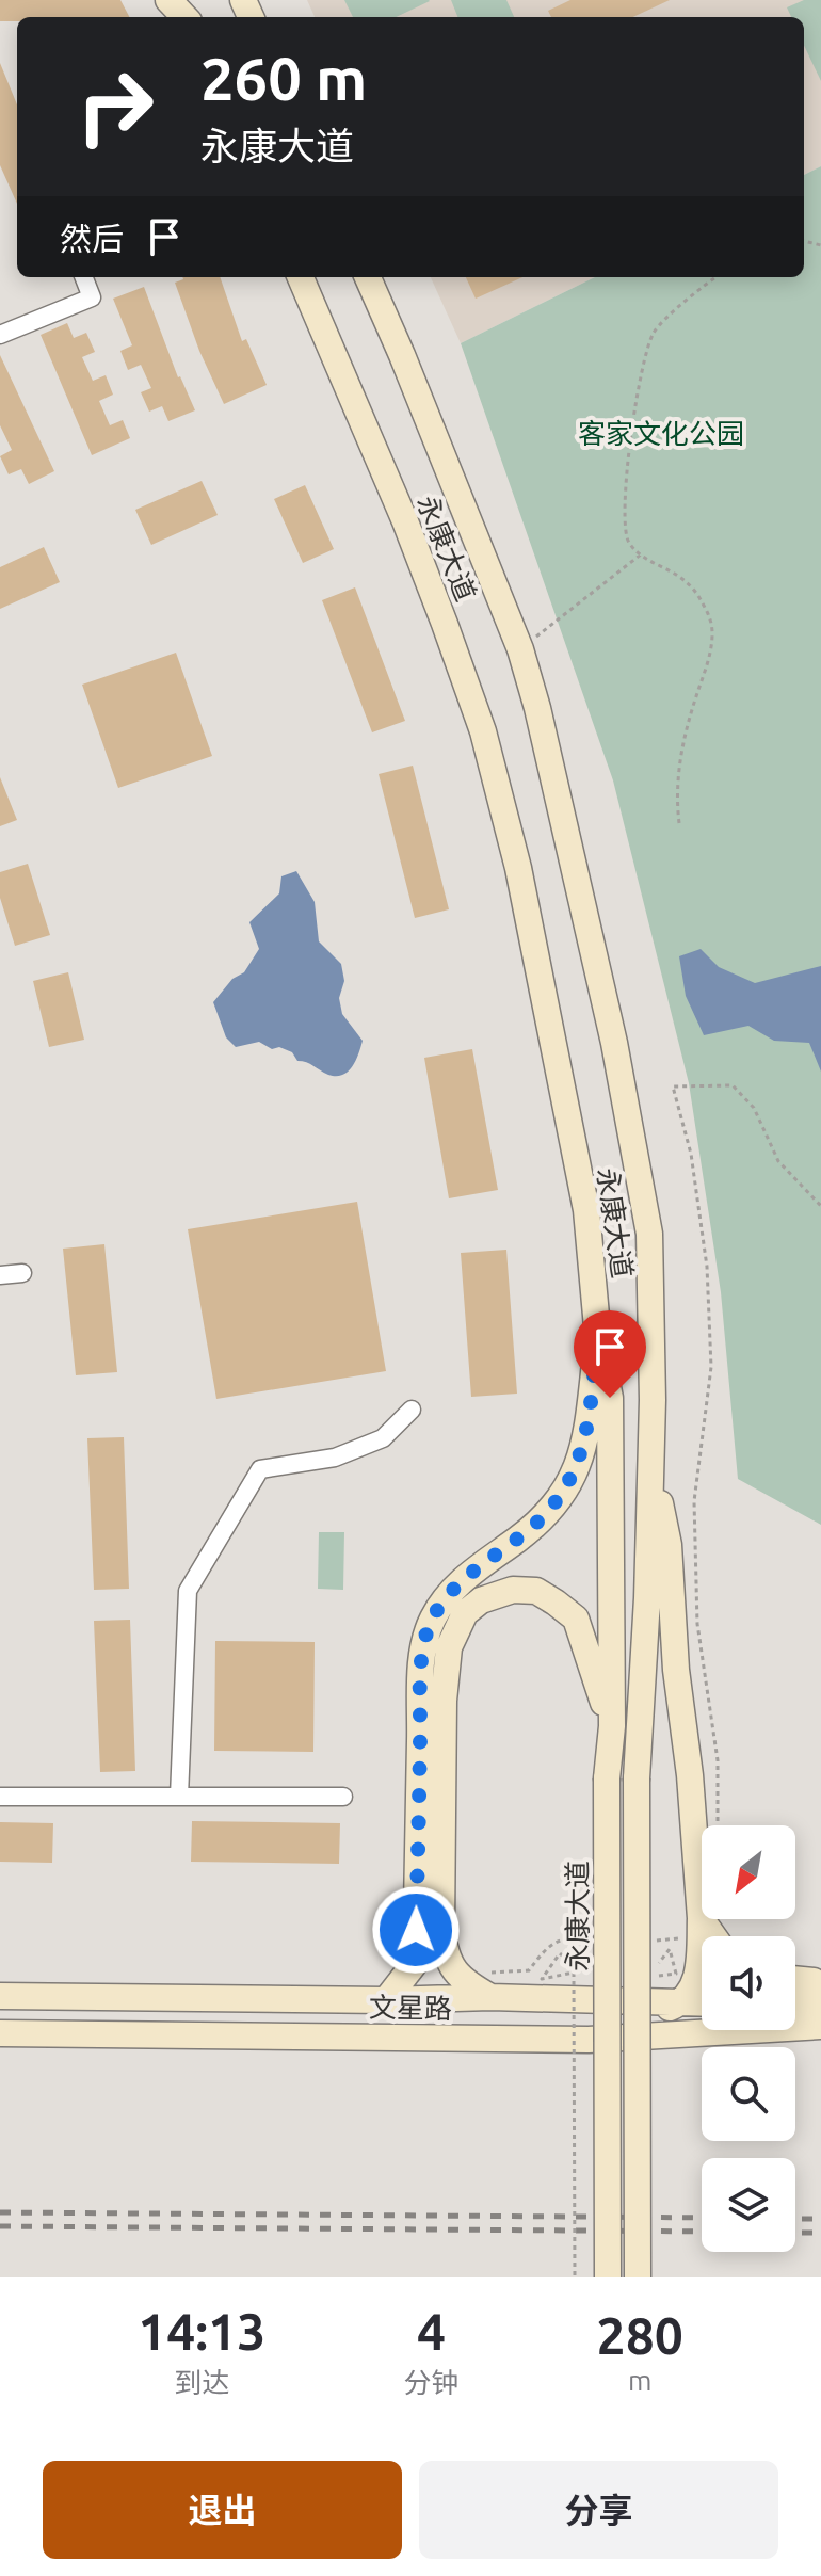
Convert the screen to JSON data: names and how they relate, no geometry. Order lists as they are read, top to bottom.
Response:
{
  "streets": {
    "street": ["永康大道", "文星路"]
  },
  "parks": ["客家文化公园"],
  "north": "bottom left",
  "page": {
    "turn": ["260 m", "永康大道"],
    "then": "然后",
    "eta": [
      "14:13",
      "到达",
      "4",
      "分钟",
      "280",
      "m"
    ],
    "buttons": ["退出", "分享"]
  }
}
